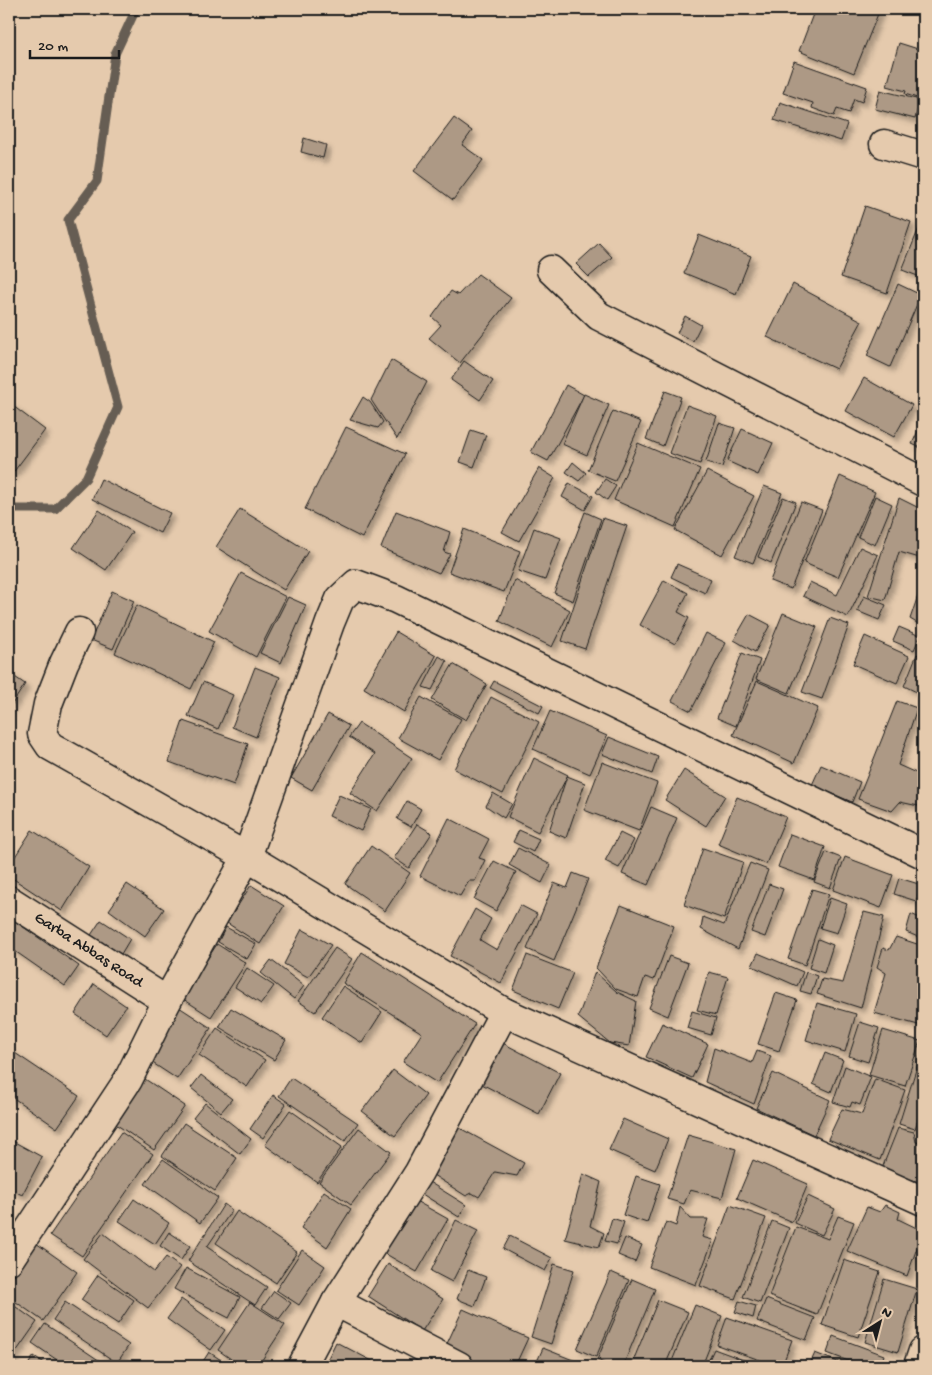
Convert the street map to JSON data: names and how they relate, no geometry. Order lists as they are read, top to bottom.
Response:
{
  "streets": {
    "street": ["Garba Abbas Road"]
  },
  "scale_bar": "20 m",
  "north": "top right"
}
